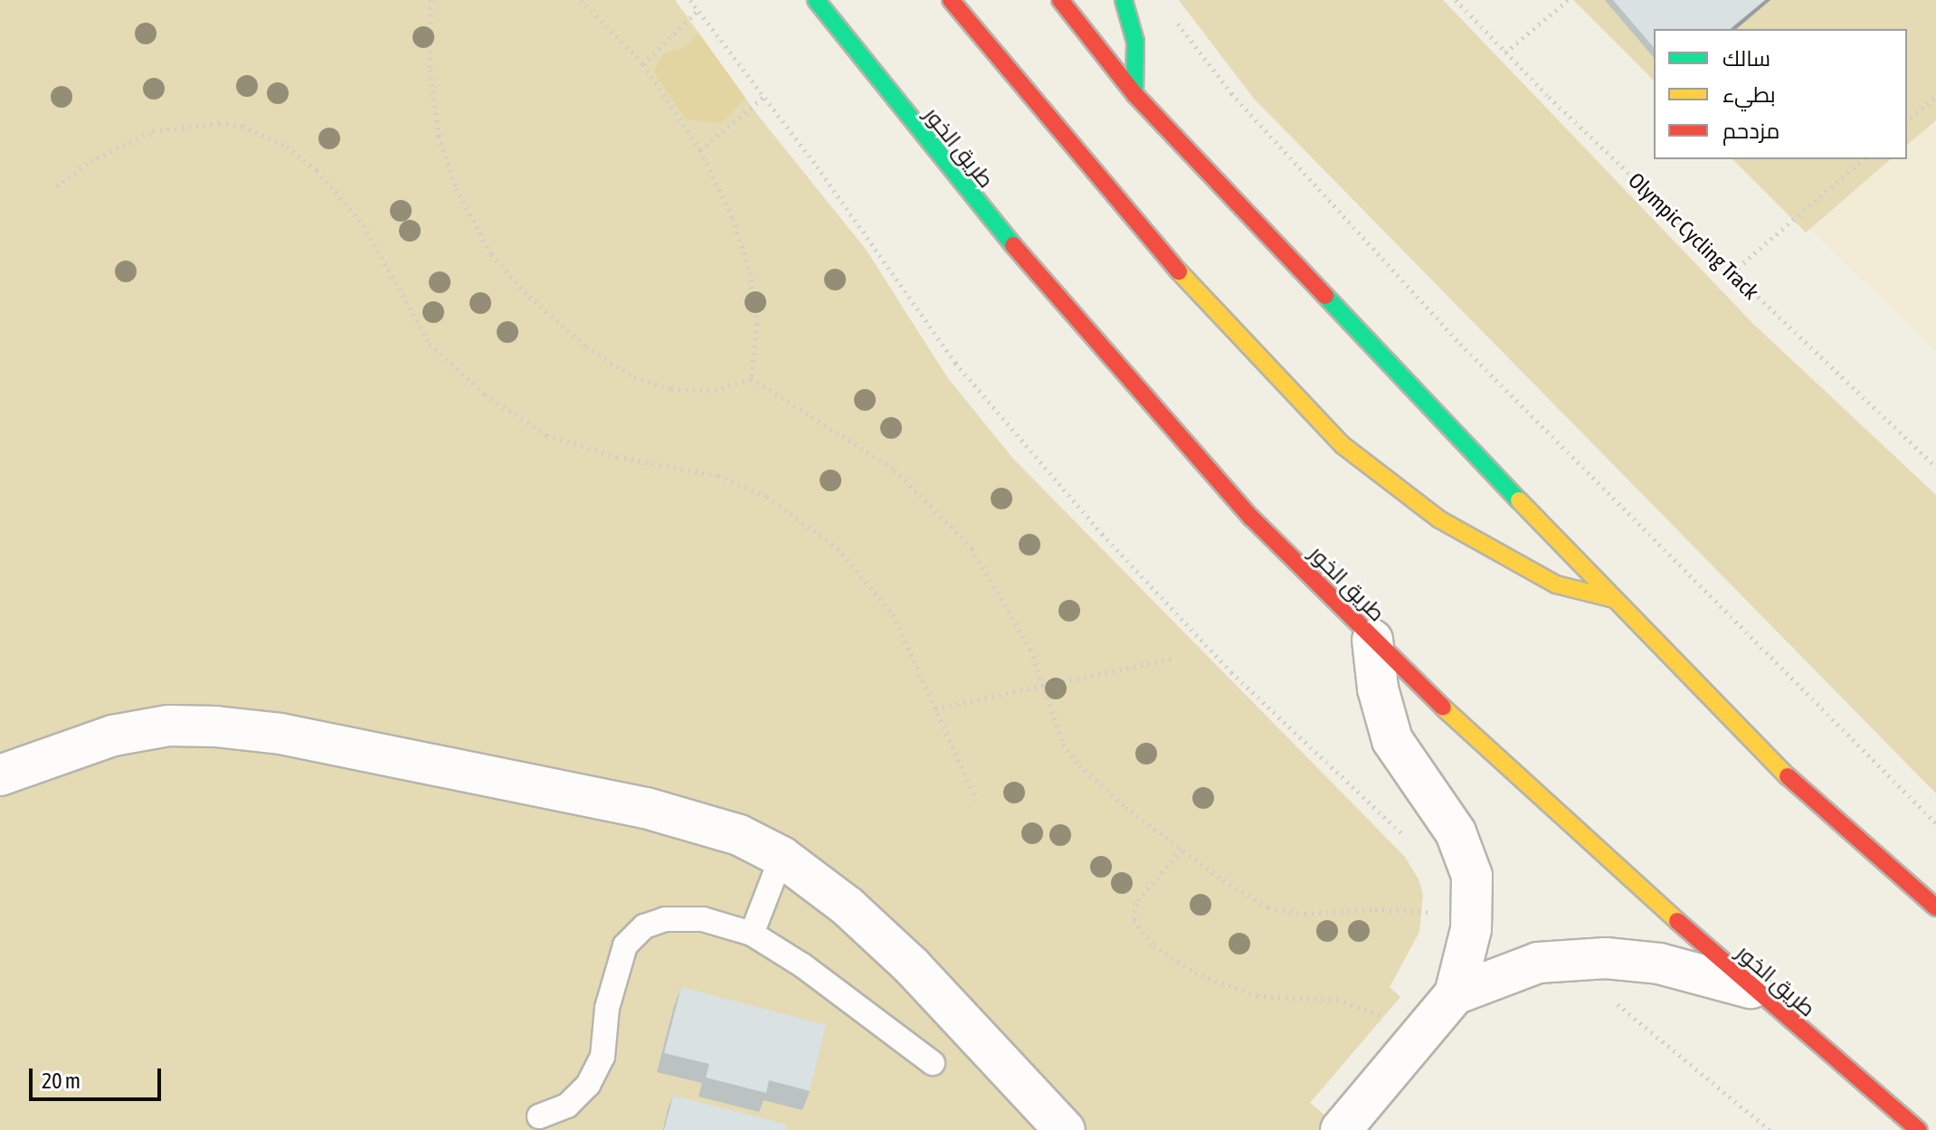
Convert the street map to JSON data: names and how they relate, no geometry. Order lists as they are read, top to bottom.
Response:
{
  "streets": {
    "highway": ["طريق الخور"],
    "path": ["Olympic Cycling Track"]
  },
  "legend": ["سالك", "بطيء", "مزدحم"],
  "scale_bar": "20 m"
}
